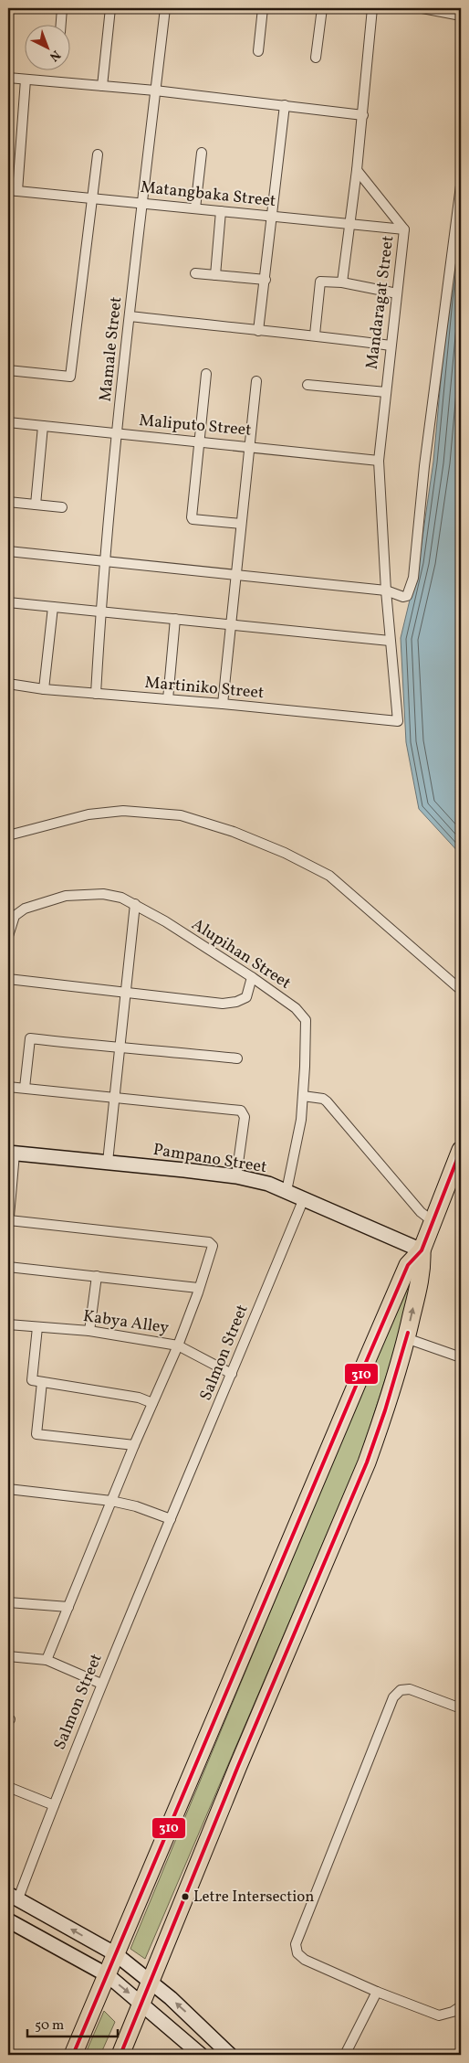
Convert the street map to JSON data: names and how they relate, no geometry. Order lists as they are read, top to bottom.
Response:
{
  "streets": {
    "main road": ["Pampano Street"],
    "street": [
      "Matangbaka Street",
      "Mandaragat Street",
      "Mamale Street",
      "Maliputo Street",
      "Martiniko Street",
      "Alupihan Street",
      "Kabya Alley",
      "Salmon Street"
    ]
  },
  "crossings": [
    ["Matangbaka Street", "Mandaragat Street"],
    ["Matangbaka Street", "Mamale Street"],
    ["Mandaragat Street", "Maliputo Street"],
    ["Mandaragat Street", "Martiniko Street"],
    ["Mamale Street", "Maliputo Street"],
    ["Mamale Street", "Martiniko Street"],
    ["Alupihan Street", "Pampano Street"],
    ["Pampano Street", "Salmon Street"],
    ["Kabya Alley", "Salmon Street"]
  ],
  "places": ["Letre Intersection"],
  "lines": ["transit line 310"],
  "scale_bar": "50 m",
  "north": "bottom right"
}
